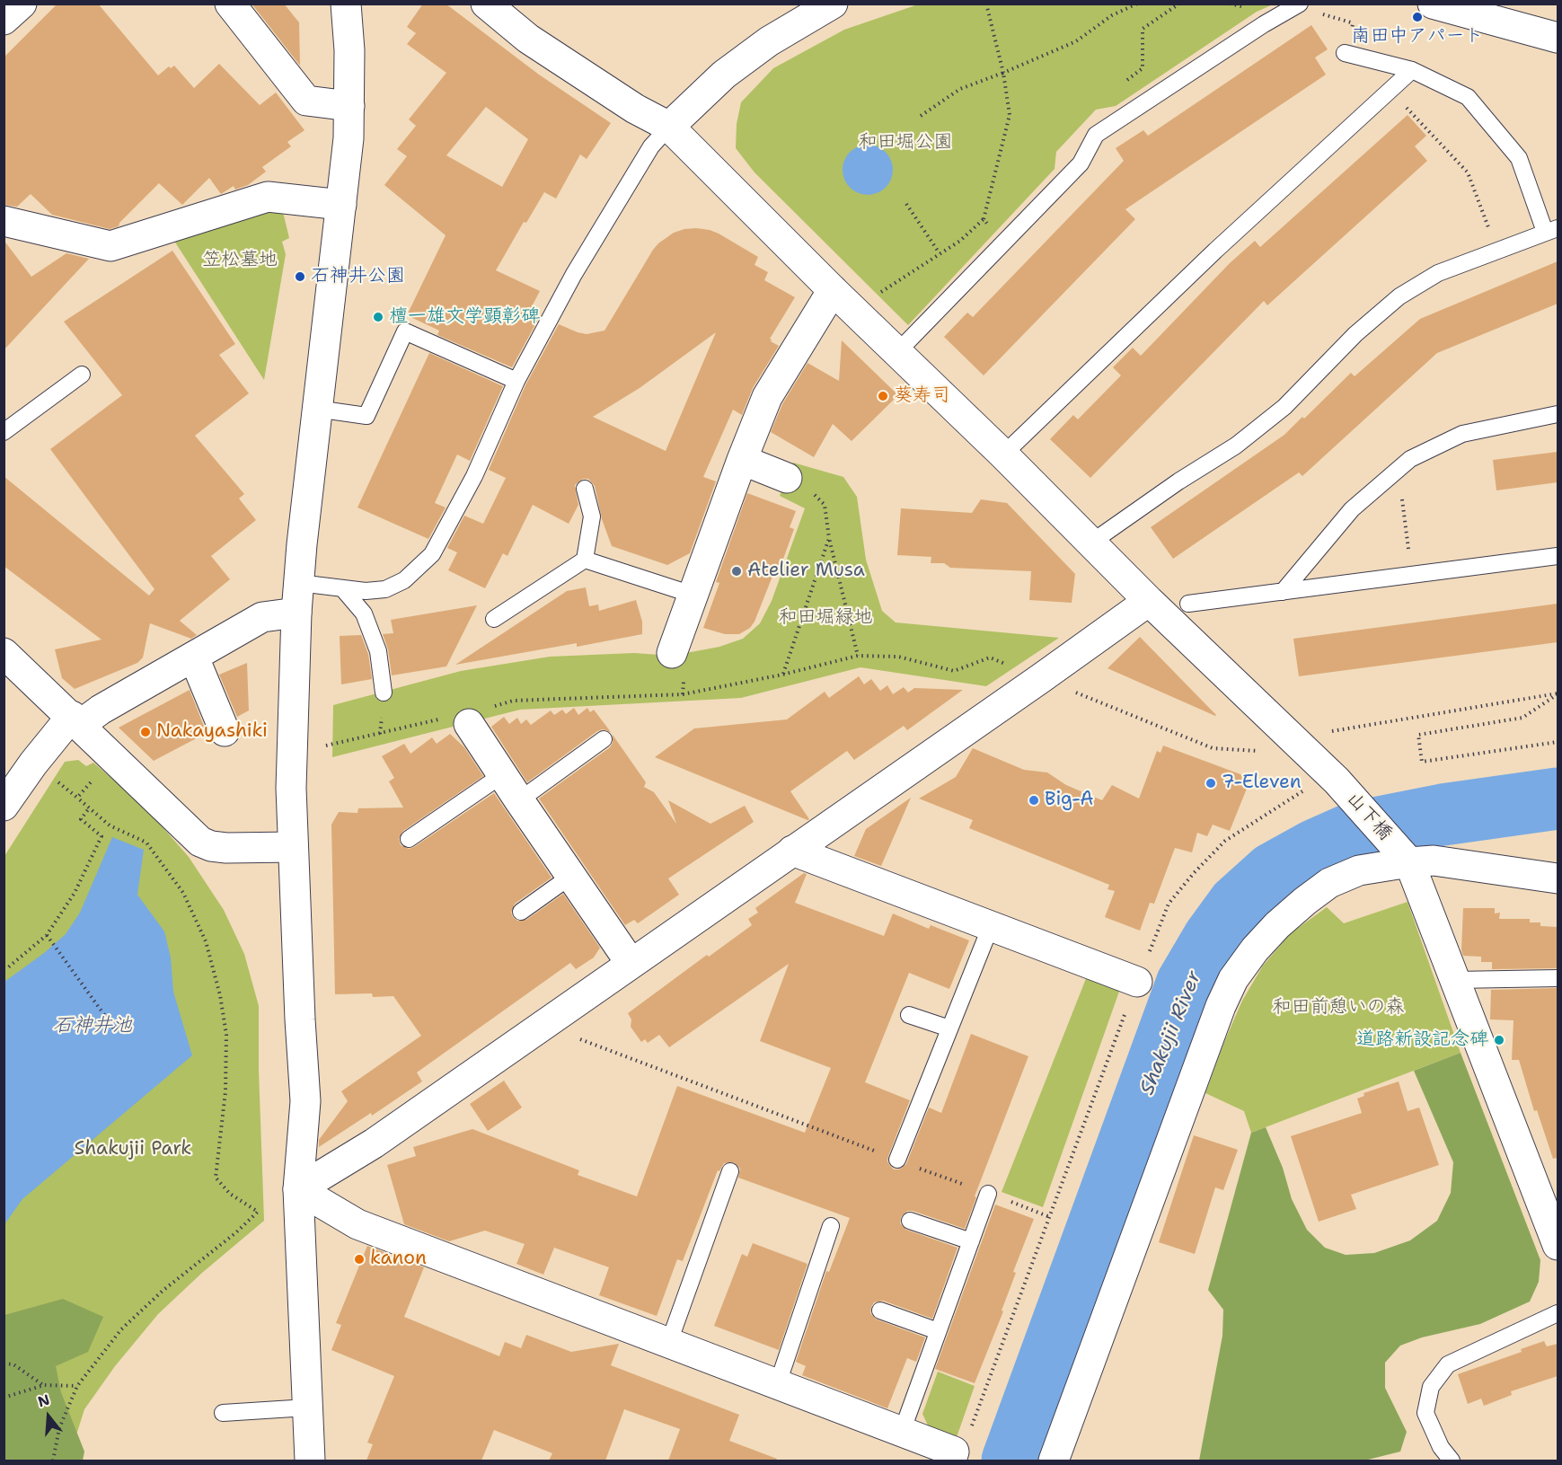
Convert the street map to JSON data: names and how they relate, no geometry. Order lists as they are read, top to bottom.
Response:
{
  "streets": {
    "street": ["山下橋"]
  },
  "water": ["石神井池", "Shakujii River"],
  "parks": [
    "和田堀公園",
    "笠松墓地",
    "和田堀緑地",
    "和田前憩いの森",
    "Shakujii Park"
  ],
  "places": [
    "南田中アパート",
    "石神井公園",
    "檀一雄文学顕彰碑",
    "葵寿司",
    "Atelier Musa",
    "Nakayashiki",
    "7-Eleven",
    "Big-A",
    "道路新設記念碑",
    "kanon"
  ],
  "north": "top"
}
